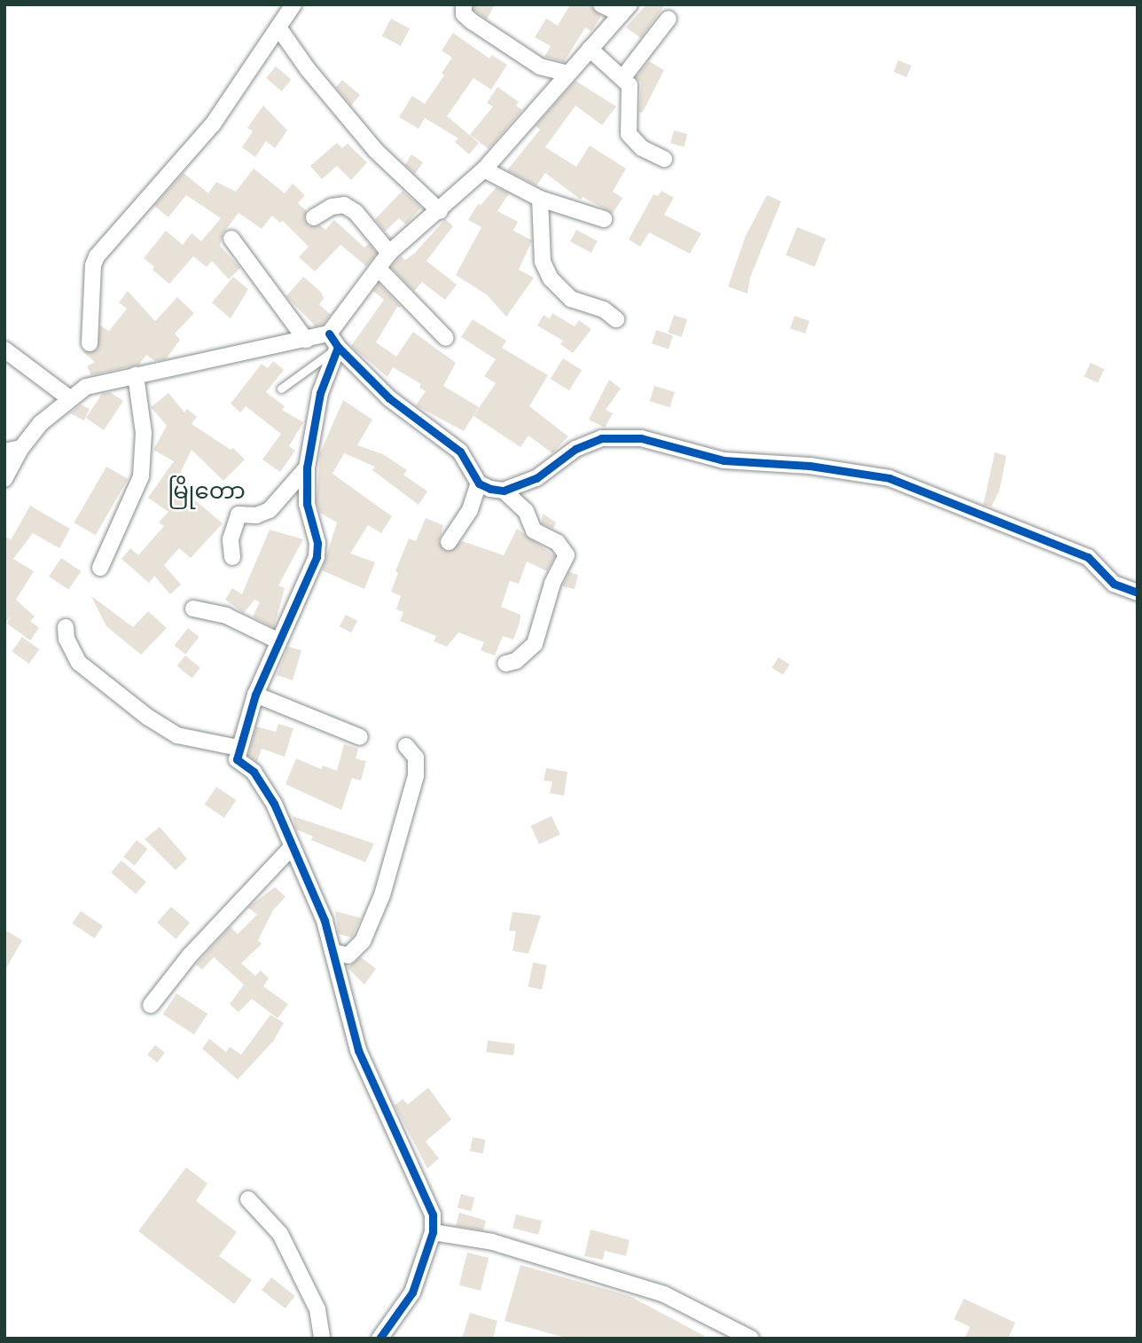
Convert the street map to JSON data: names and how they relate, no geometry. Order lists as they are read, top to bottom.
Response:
{
  "districts": ["မြိုတော"]
}
